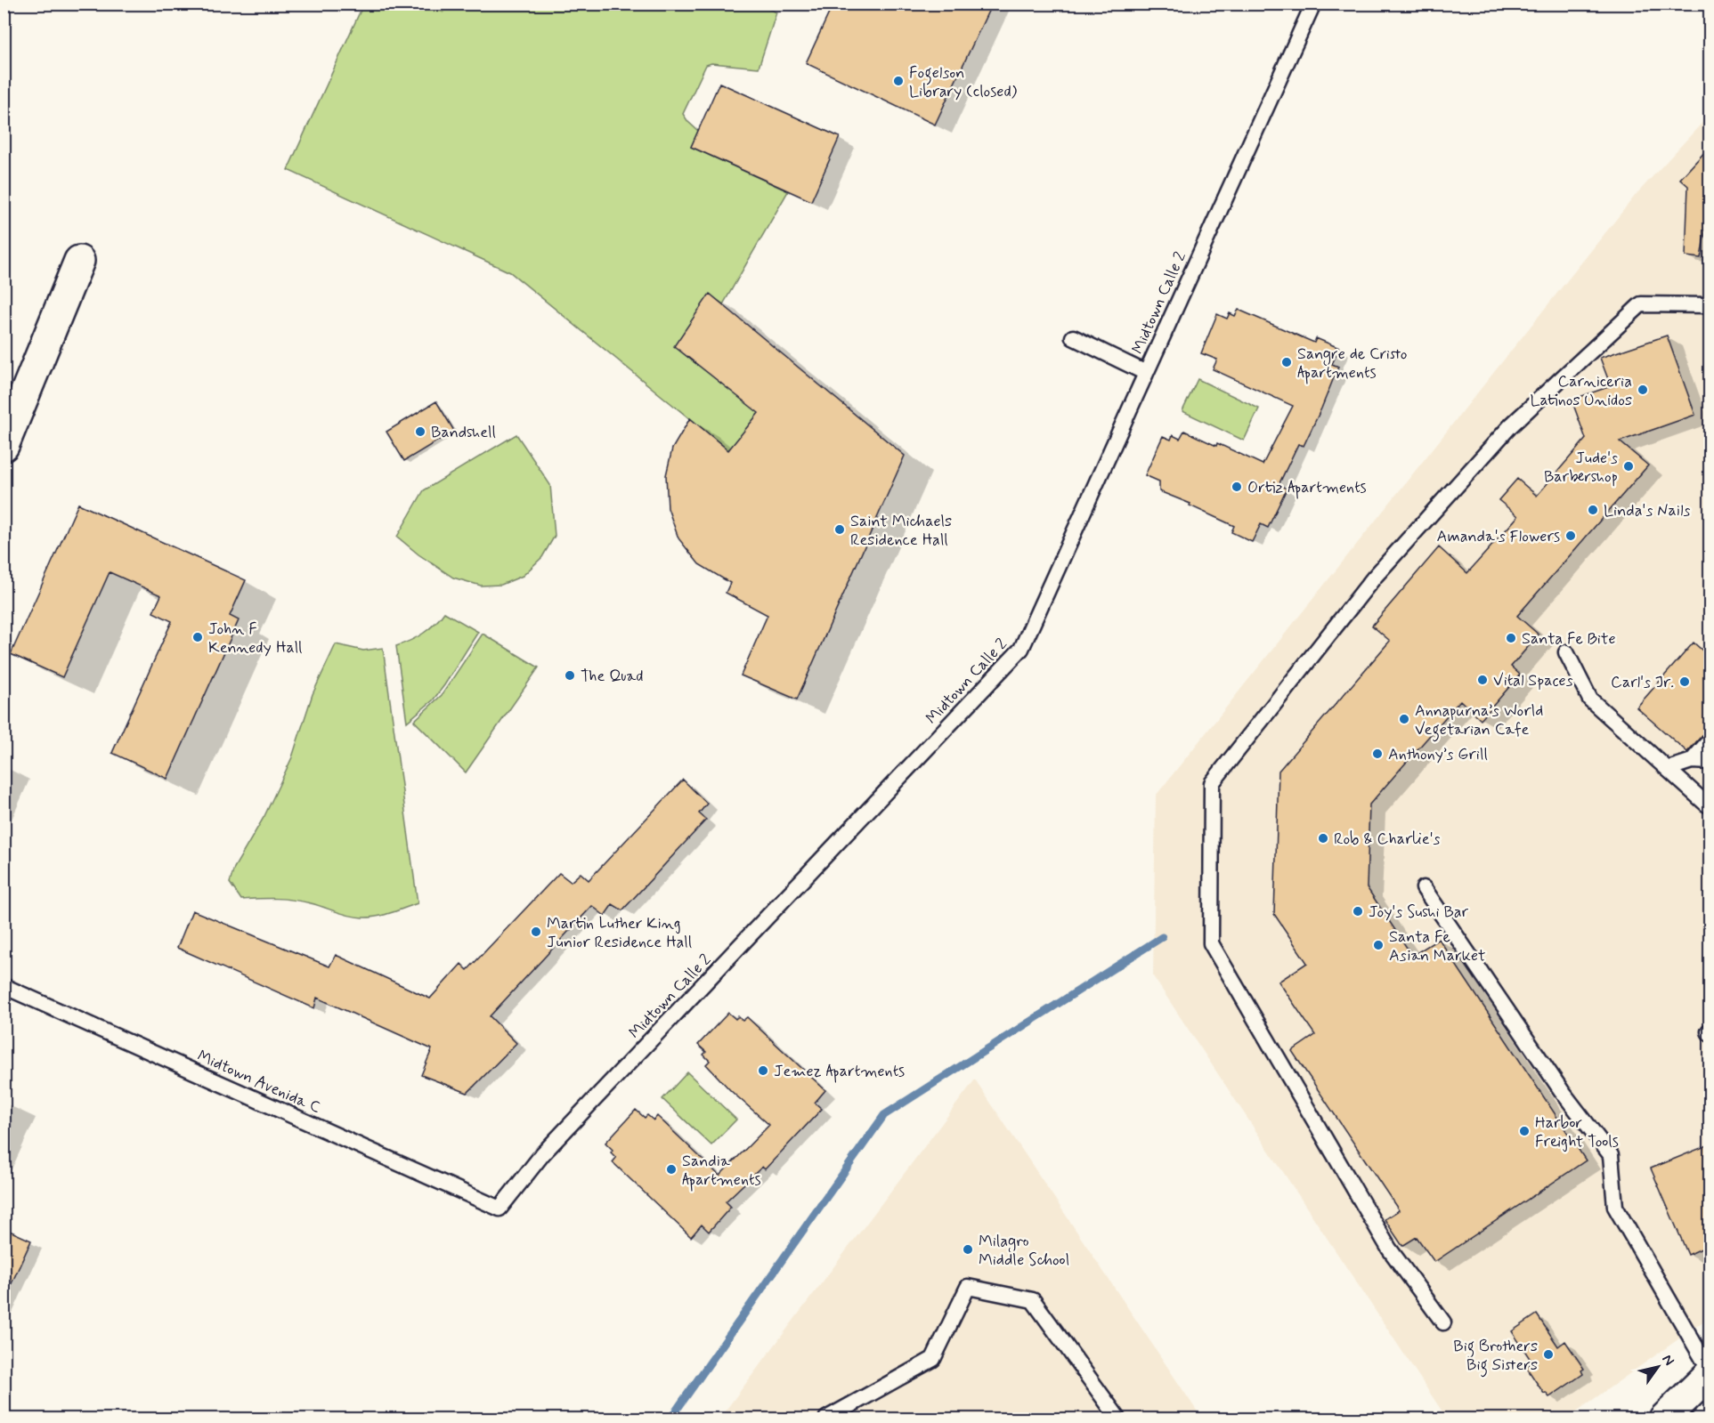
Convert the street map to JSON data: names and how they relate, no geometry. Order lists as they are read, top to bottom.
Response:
{
  "streets": {
    "lane": ["Midtown Calle 2", "Midtown Avenida C"]
  },
  "crossings": [
    ["Midtown Calle 2", "Midtown Avenida C"]
  ],
  "places": [
    "Fogelson Library (closed)",
    "Sangre de Cristo Apartments",
    "Carniceria Latinos Unidos",
    "Bandshell",
    "Jude's Barbershop",
    "Ortiz Apartments",
    "Linda's Nails",
    "Saint Michaels Residence Hall",
    "Amanda's Flowers",
    "John F Kennedy Hall",
    "Santa Fe Bite",
    "The Quad",
    "Vital Spaces",
    "Carl's Jr.",
    "Annapurna’s World Vegetarian Cafe",
    "Anthony’s Grill",
    "Rob & Charlie's",
    "Joy's Sushi Bar",
    "Martin Luther King Junior Residence Hall",
    "Santa Fe Asian Market",
    "Jemez Apartments",
    "Harbor Freight Tools",
    "Sandia Apartments",
    "Milagro Middle School",
    "Big Brothers Big Sisters"
  ],
  "north": "top right"
}
